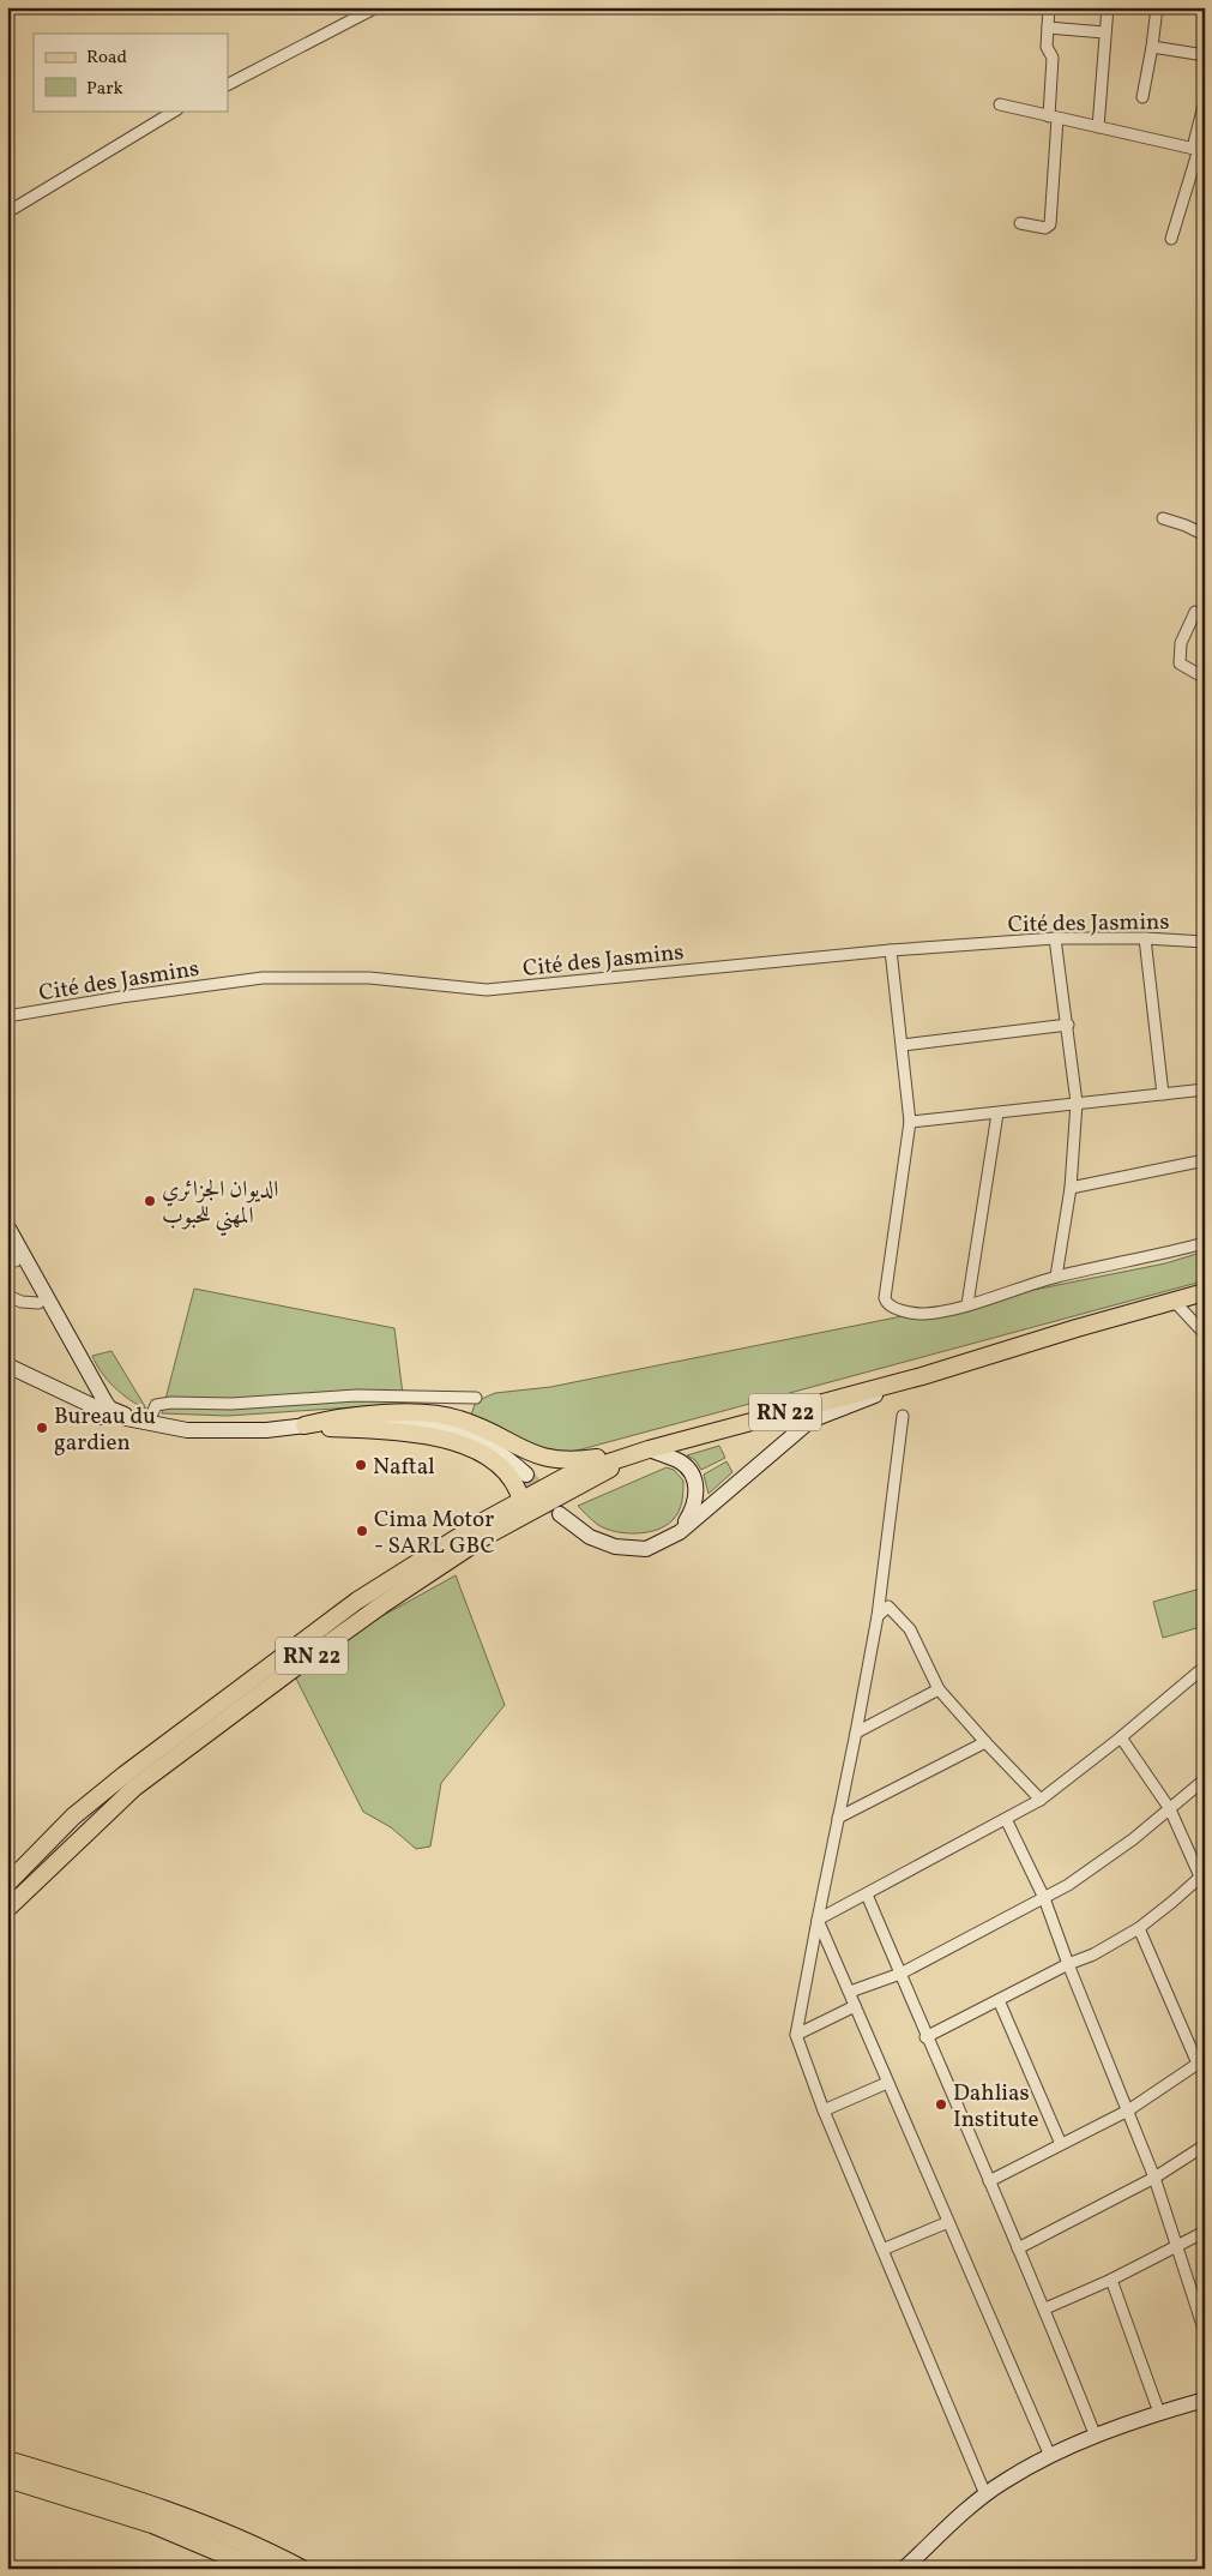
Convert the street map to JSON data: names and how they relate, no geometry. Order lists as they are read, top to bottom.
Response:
{
  "streets": {
    "main road": ["RN 22"],
    "street": ["Cité des Jasmins"]
  },
  "places": [
    "الديوان الجزائري المهني للحبوب",
    "Bureau du gardien",
    "Naftal",
    "Cima Motor - SARL GBC",
    "Dahlias Institute"
  ],
  "legend": ["Road", "Park"]
}
